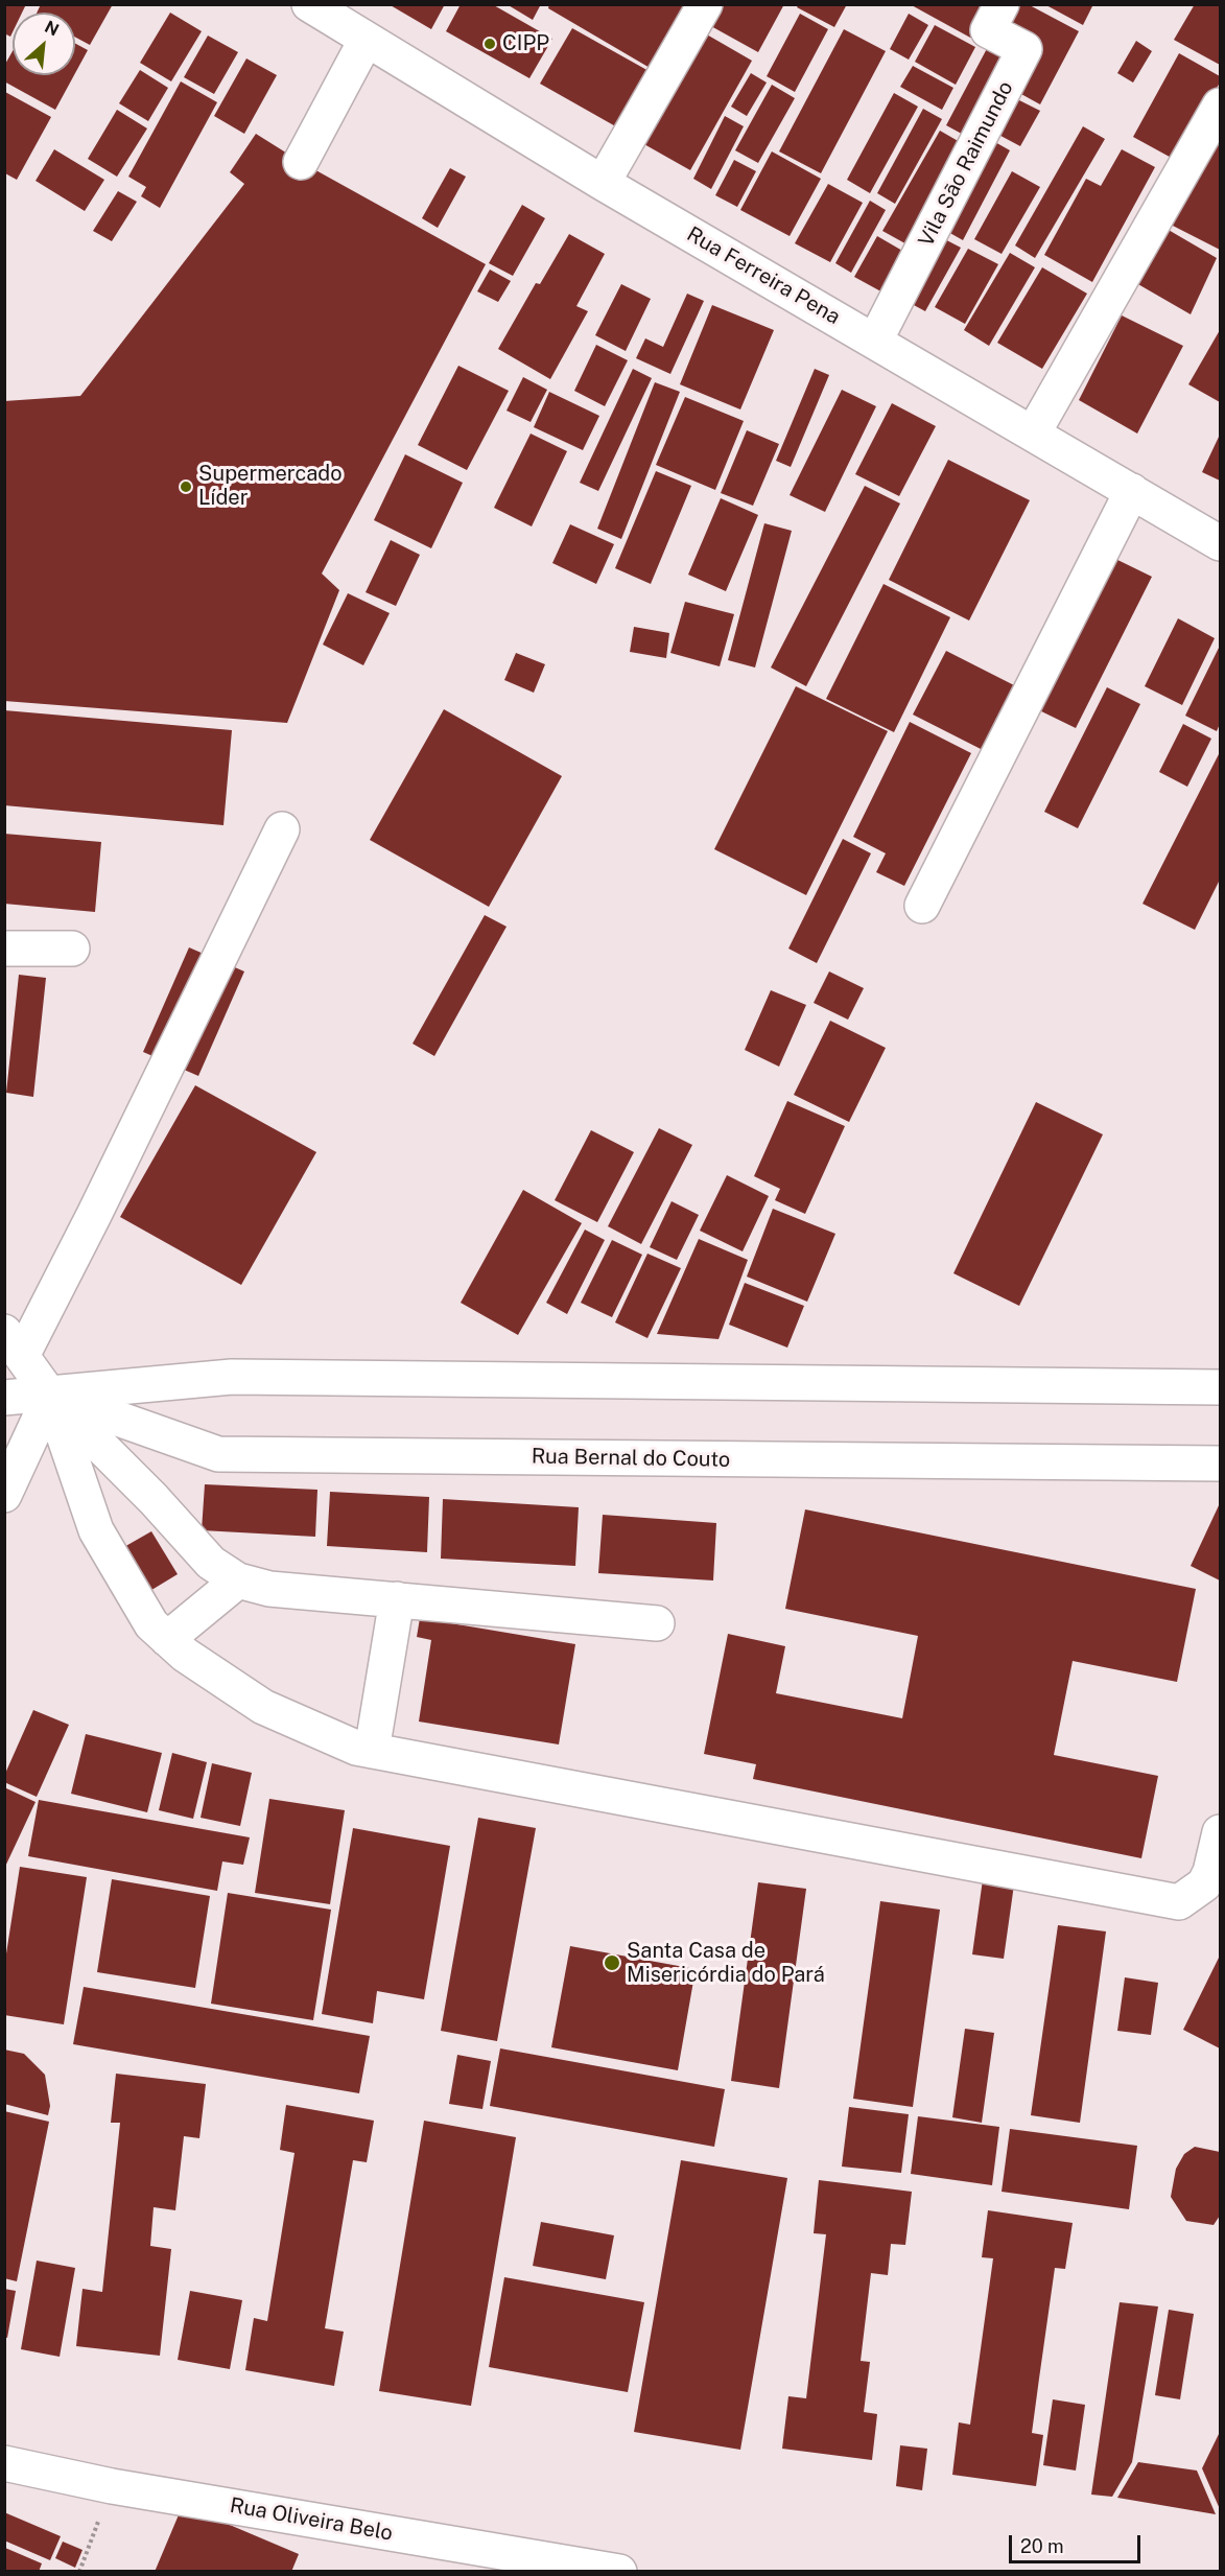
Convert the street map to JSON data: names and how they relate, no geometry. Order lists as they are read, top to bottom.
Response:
{
  "streets": {
    "street": [
      "Vila São Raimundo",
      "Rua Ferreira Pena",
      "Rua Bernal do Couto",
      "Rua Oliveira Belo"
    ]
  },
  "crossings": [
    ["Vila São Raimundo", "Rua Ferreira Pena"]
  ],
  "places": ["CIPP", "Supermercado Líder", "Santa Casa de Misericórdia do Pará"],
  "scale_bar": "20 m",
  "north": "top right"
}
